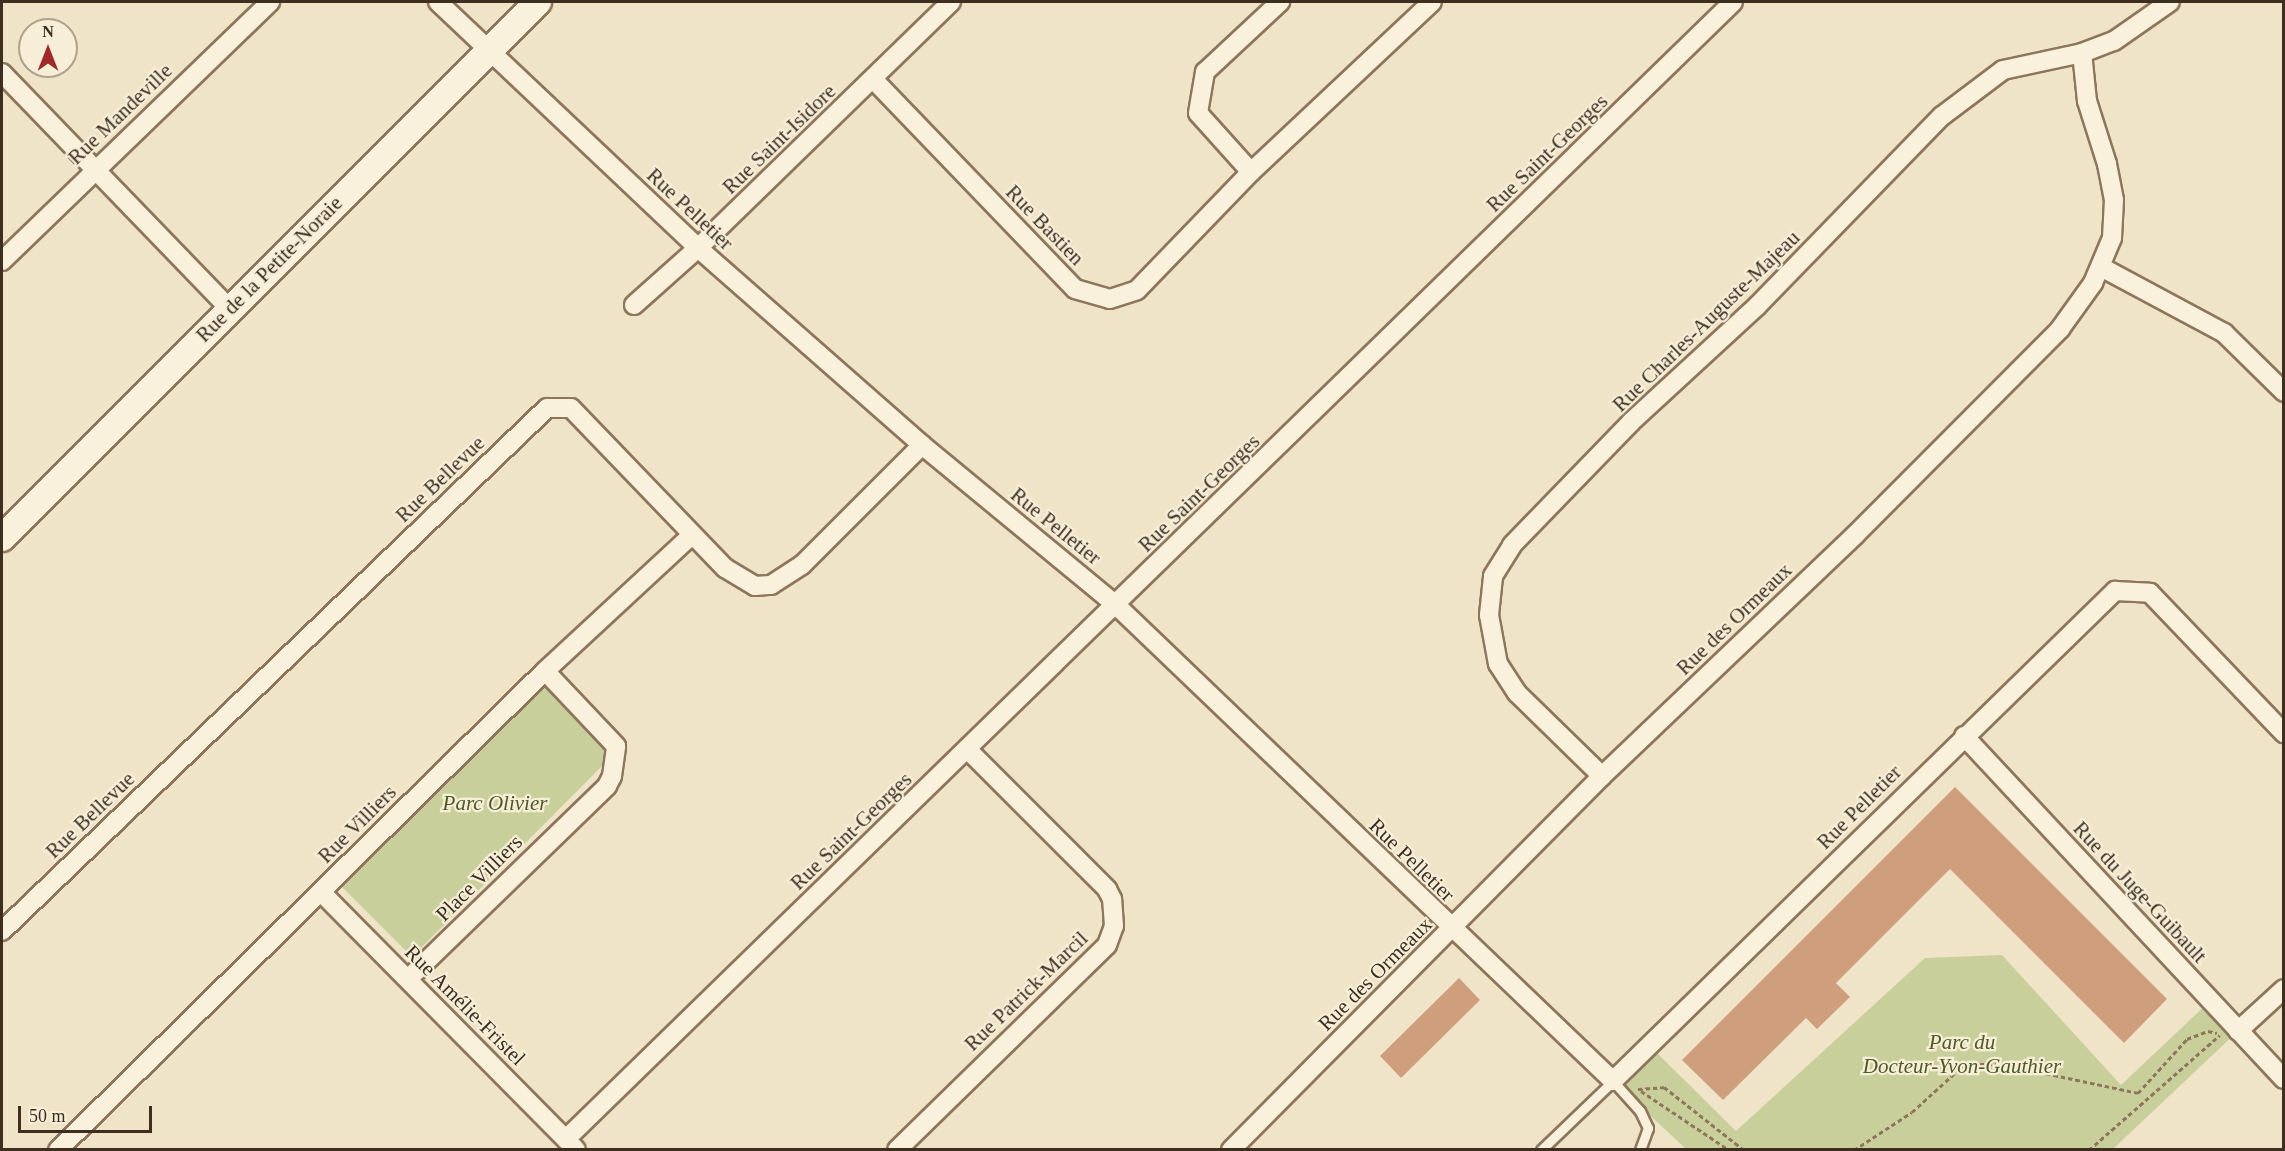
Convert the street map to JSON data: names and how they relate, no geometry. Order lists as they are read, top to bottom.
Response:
{
  "streets": {
    "street": [
      "Rue Mandeville",
      "Rue Saint-Isidore",
      "Rue Saint-Georges",
      "Rue Pelletier",
      "Rue Bastien",
      "Rue de la Petite-Noraie",
      "Rue Charles-Auguste-Majeau",
      "Rue Bellevue",
      "Rue des Ormeaux",
      "Rue Villiers",
      "Place Villiers",
      "Rue du Juge-Guibault",
      "Rue Patrick-Marcil",
      "Rue Amélie-Fristel"
    ]
  },
  "crossings": [
    ["Rue Saint-Isidore", "Rue Pelletier"],
    ["Rue Saint-Isidore", "Rue Bastien"],
    ["Rue Saint-Georges", "Rue Pelletier"],
    ["Rue Saint-Georges", "Rue Patrick-Marcil"],
    ["Rue Saint-Georges", "Rue Amélie-Fristel"],
    ["Rue Pelletier", "Rue de la Petite-Noraie"],
    ["Rue Pelletier", "Rue Bellevue"],
    ["Rue Pelletier", "Rue des Ormeaux"],
    ["Rue Pelletier", "Rue du Juge-Guibault"],
    ["Rue Charles-Auguste-Majeau", "Rue des Ormeaux"],
    ["Rue Bellevue", "Rue Villiers"],
    ["Rue Villiers", "Place Villiers"],
    ["Rue Villiers", "Rue Amélie-Fristel"],
    ["Place Villiers", "Rue Amélie-Fristel"]
  ],
  "parks": ["Parc Olivier", "Parc du Docteur-Yvon-Gauthier"],
  "scale_bar": "50 m",
  "north": "top"
}
